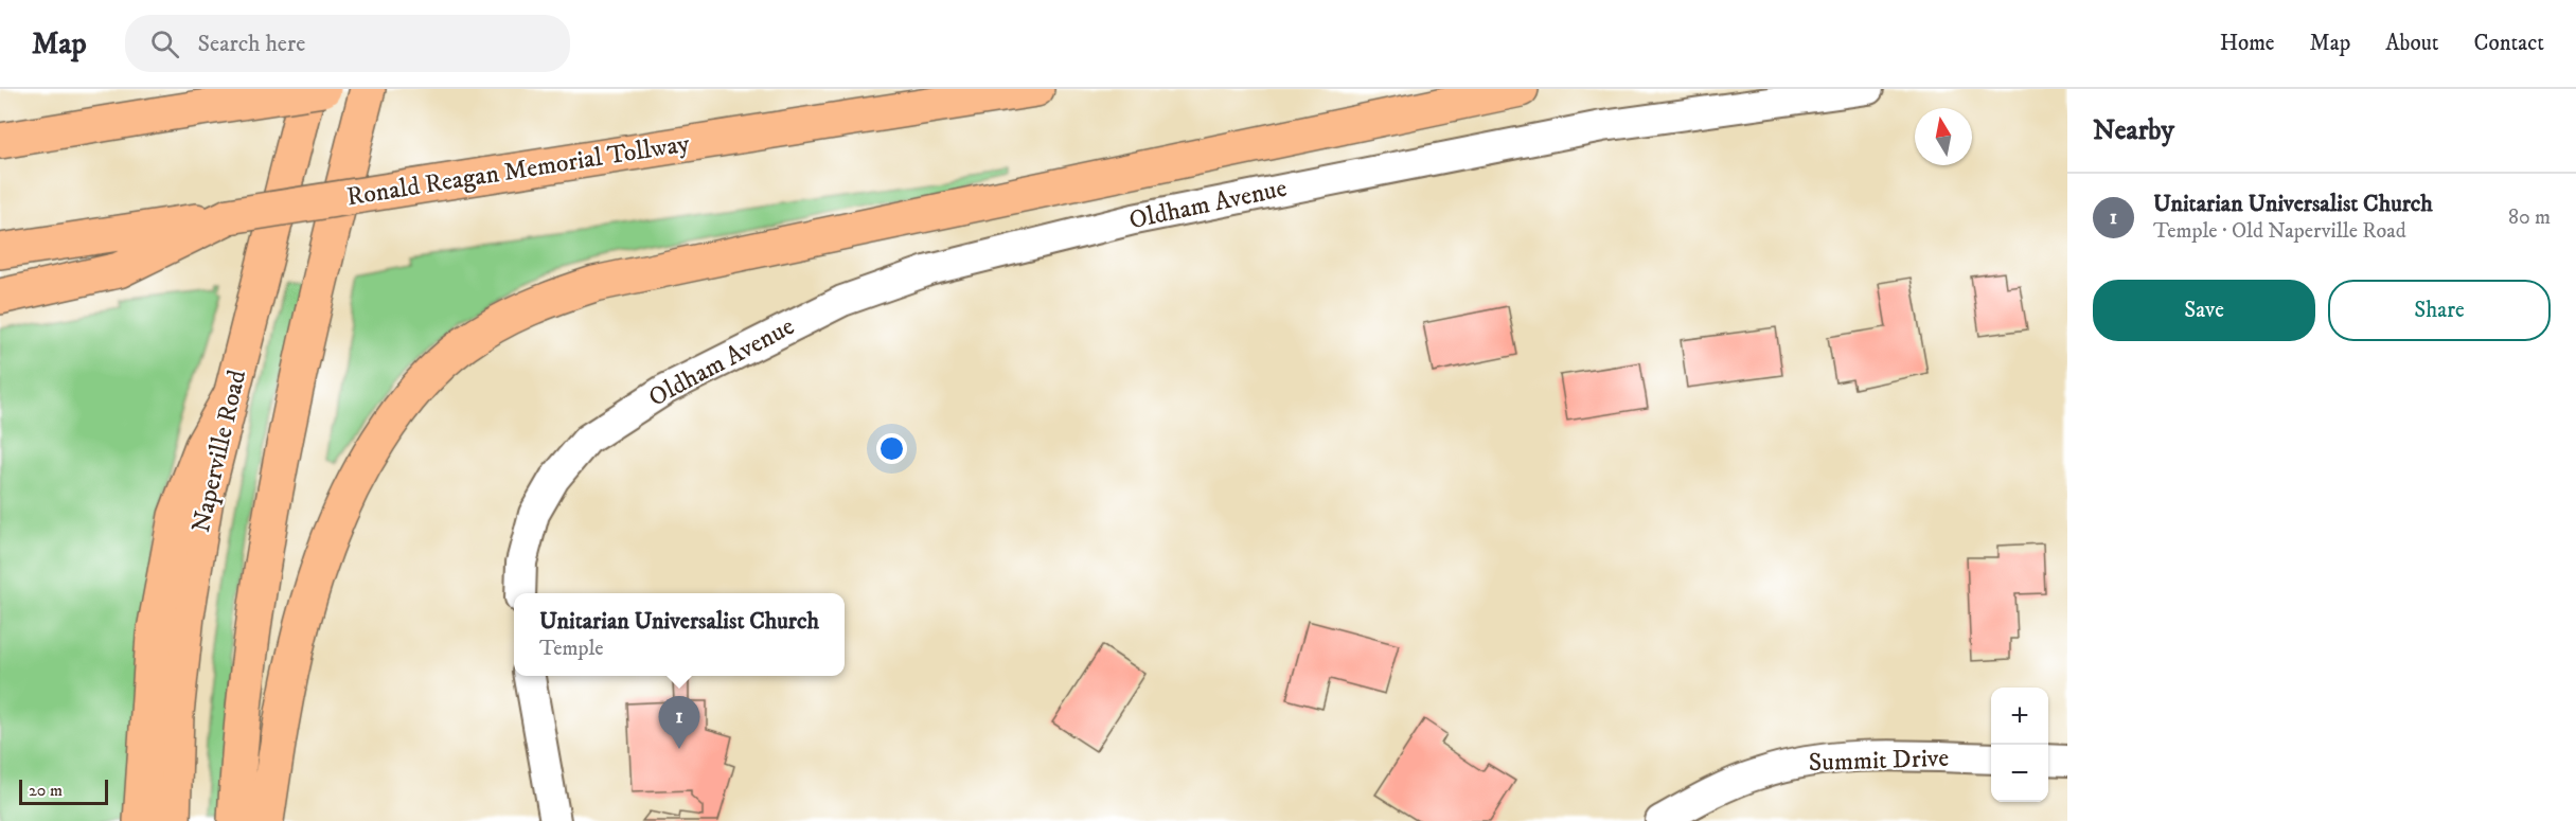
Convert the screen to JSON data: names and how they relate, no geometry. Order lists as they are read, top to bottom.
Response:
{
  "streets": {
    "main road": ["Ronald Reagan Memorial Tollway", "Naperville Road"],
    "street": ["Oldham Avenue", "Summit Drive"]
  },
  "scale_bar": "20 m",
  "north": "top",
  "page": {
    "header": "Map",
    "search": "Search here",
    "nav": [
      "Home",
      "Map",
      "About",
      "Contact"
    ],
    "heading": "Nearby",
    "list": [
      {
        "mark": "1",
        "name": "Unitarian Universalist Church",
        "note": "Temple · Old Naperville Road",
        "value": "80 m"
      }
    ],
    "buttons": ["Save", "Share"],
    "popup": ["Unitarian Universalist Church", "Temple"],
    "map_buttons": ["+", "−"],
    "pins": "1",
    "scale": "20 m"
  }
}
